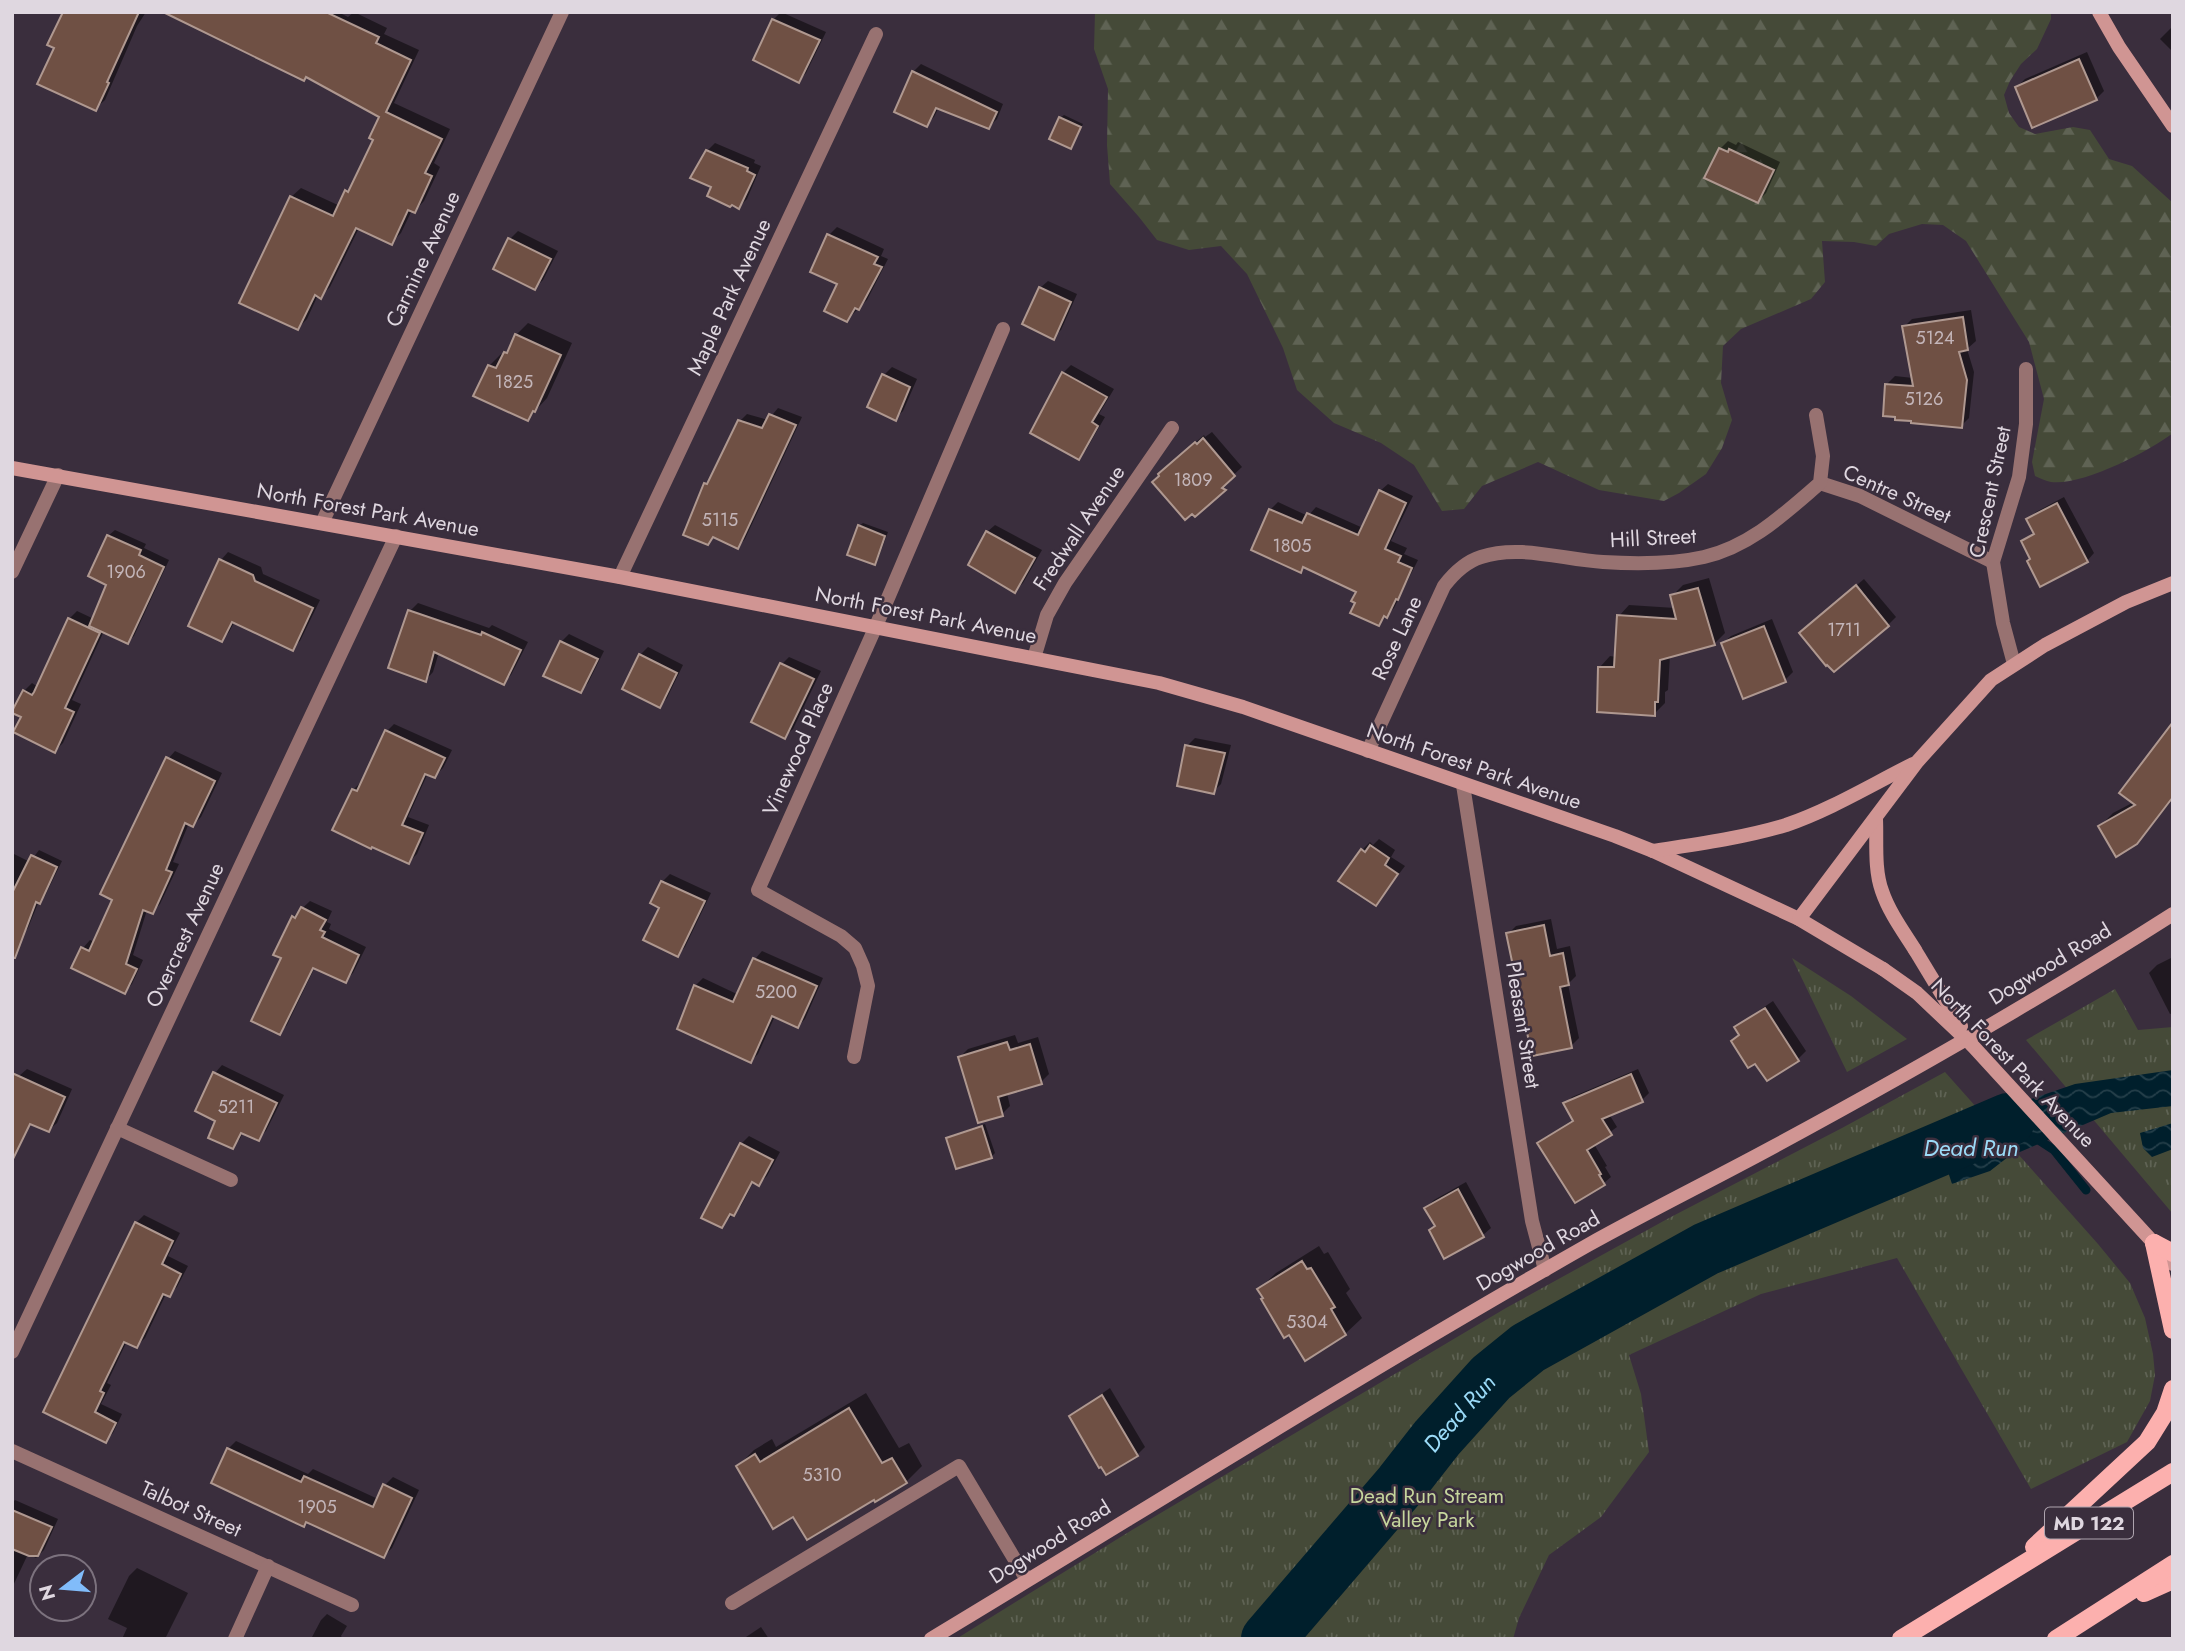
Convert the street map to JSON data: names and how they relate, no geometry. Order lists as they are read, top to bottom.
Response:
{
  "streets": {
    "main road": ["North Forest Park Avenue", "Dogwood Road", "MD 122"],
    "street": [
      "Carmine Avenue",
      "Maple Park Avenue",
      "Crescent Street",
      "Centre Street",
      "Fredwall Avenue",
      "Hill Street",
      "Rose Lane",
      "Vinewood Place",
      "Overcrest Avenue",
      "Pleasant Street",
      "Talbot Street"
    ]
  },
  "crossings": [
    ["Carmine Avenue", "North Forest Park Avenue"],
    ["Maple Park Avenue", "North Forest Park Avenue"],
    ["Crescent Street", "Centre Street"],
    ["Centre Street", "Hill Street"],
    ["North Forest Park Avenue", "Fredwall Avenue"],
    ["North Forest Park Avenue", "Rose Lane"],
    ["North Forest Park Avenue", "Vinewood Place"],
    ["North Forest Park Avenue", "Overcrest Avenue"],
    ["North Forest Park Avenue", "Pleasant Street"],
    ["Hill Street", "Rose Lane"],
    ["Dogwood Road", "Pleasant Street"]
  ],
  "water": ["Dead Run"],
  "parks": ["Dead Run Stream Valley Park"],
  "house_numbers": [
    "5124",
    "1825",
    "5126",
    "1809",
    "5115",
    "1805",
    "1906",
    "1711",
    "5200",
    "5211",
    "5304",
    "5310",
    "1905"
  ],
  "north": "left"
}
